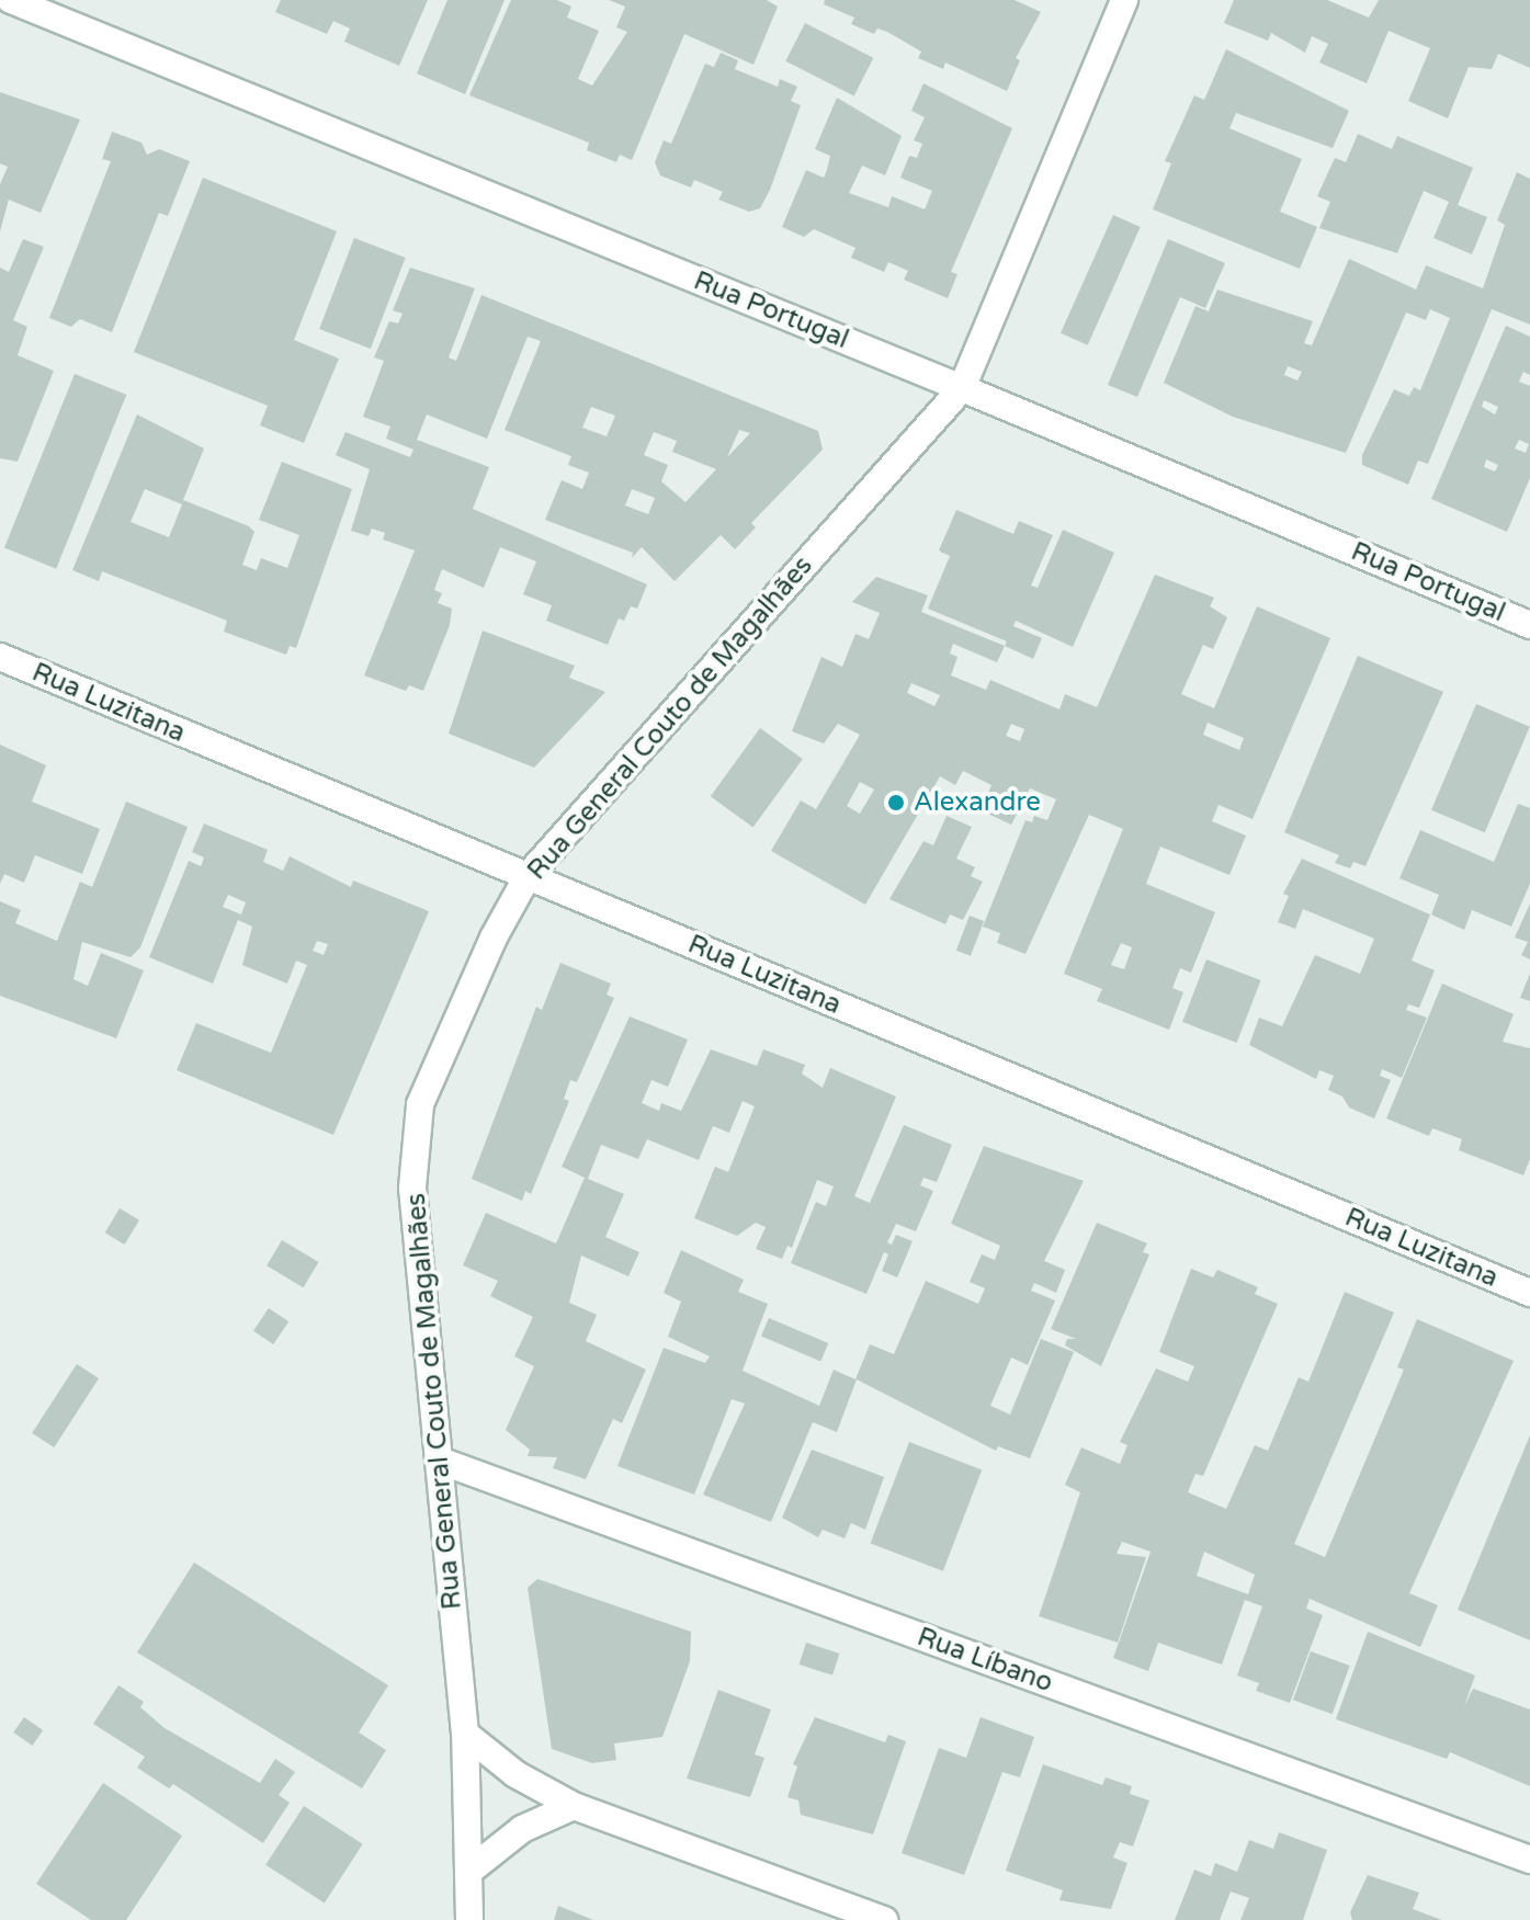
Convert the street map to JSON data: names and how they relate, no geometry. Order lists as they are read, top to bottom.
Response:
{
  "streets": {
    "street": [
      "Rua Portugal",
      "Rua Luzitana",
      "Rua General Couto de Magalhães",
      "Rua Líbano"
    ]
  },
  "crossings": [
    ["Rua Portugal", "Rua General Couto de Magalhães"],
    ["Rua Luzitana", "Rua General Couto de Magalhães"],
    ["Rua General Couto de Magalhães", "Rua Líbano"]
  ],
  "places": ["Alexandre"]
}
